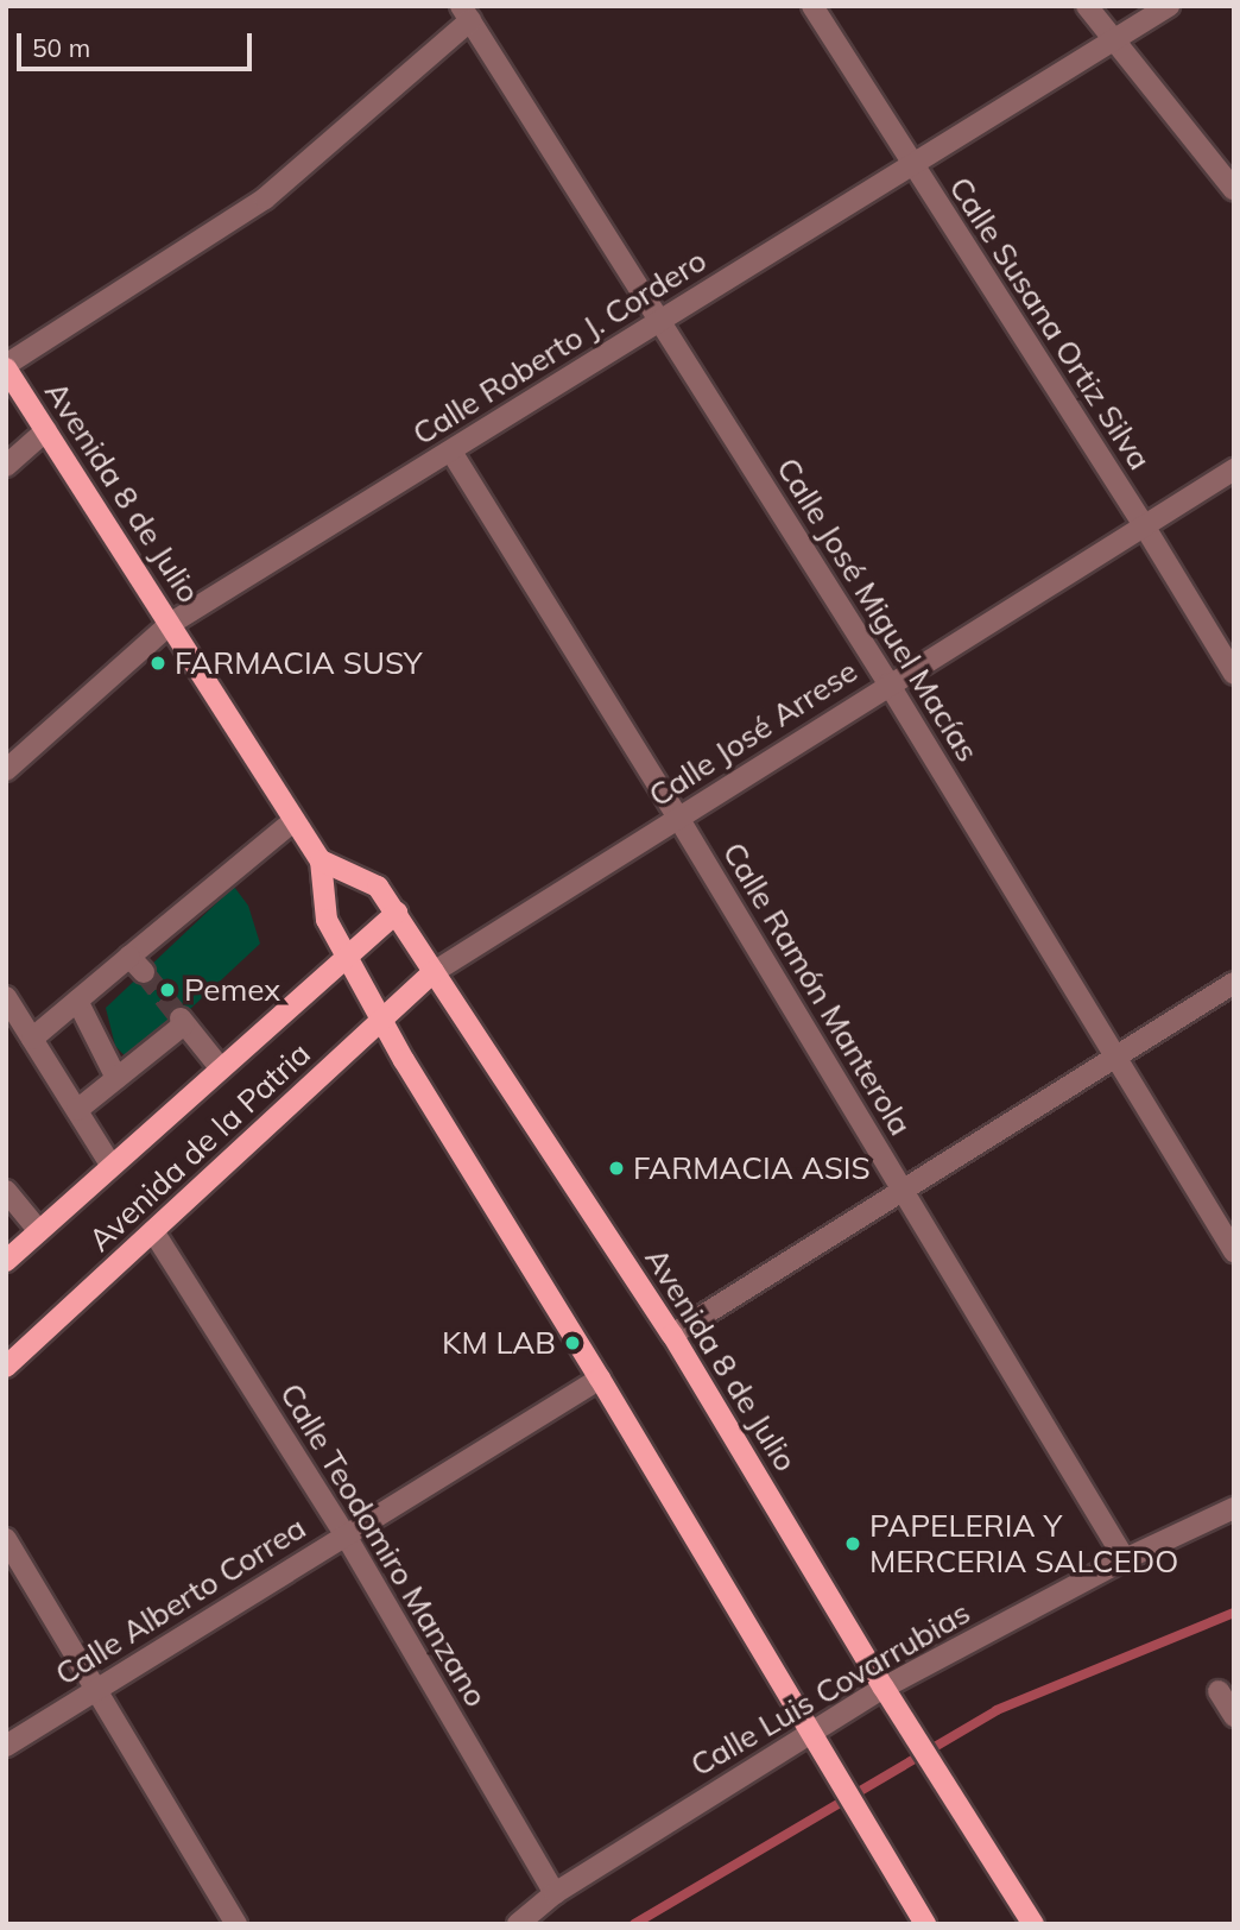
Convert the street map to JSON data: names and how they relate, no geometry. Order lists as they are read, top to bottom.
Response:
{
  "streets": {
    "main road": ["Avenida 8 de Julio", "Avenida de la Patria"],
    "street": [
      "Calle Susana Ortiz Silva",
      "Calle Roberto J. Cordero",
      "Calle José Miguel Macías",
      "Calle José Arrese",
      "Calle Ramón Manterola",
      "Calle Teodomiro Manzano",
      "Calle Alberto Correa",
      "Calle Luis Covarrubias"
    ]
  },
  "crossings": [
    ["Calle Susana Ortiz Silva", "Calle Roberto J. Cordero"],
    ["Calle Susana Ortiz Silva", "Calle José Arrese"],
    ["Calle Roberto J. Cordero", "Avenida 8 de Julio"],
    ["Calle Roberto J. Cordero", "Calle José Miguel Macías"],
    ["Calle Roberto J. Cordero", "Calle Ramón Manterola"],
    ["Avenida 8 de Julio", "Calle José Arrese"],
    ["Avenida 8 de Julio", "Avenida de la Patria"],
    ["Avenida 8 de Julio", "Calle Alberto Correa"],
    ["Avenida 8 de Julio", "Calle Luis Covarrubias"],
    ["Calle José Miguel Macías", "Calle José Arrese"],
    ["Calle José Arrese", "Calle Ramón Manterola"],
    ["Calle José Arrese", "Avenida de la Patria"],
    ["Calle Ramón Manterola", "Calle Luis Covarrubias"],
    ["Avenida de la Patria", "Calle Teodomiro Manzano"],
    ["Calle Teodomiro Manzano", "Calle Alberto Correa"],
    ["Calle Teodomiro Manzano", "Calle Luis Covarrubias"]
  ],
  "places": [
    "FARMACIA SUSY",
    "Pemex",
    "FARMACIA ASIS",
    "KM LAB",
    "PAPELERIA Y MERCERIA SALCEDO"
  ],
  "scale_bar": "50 m"
}
